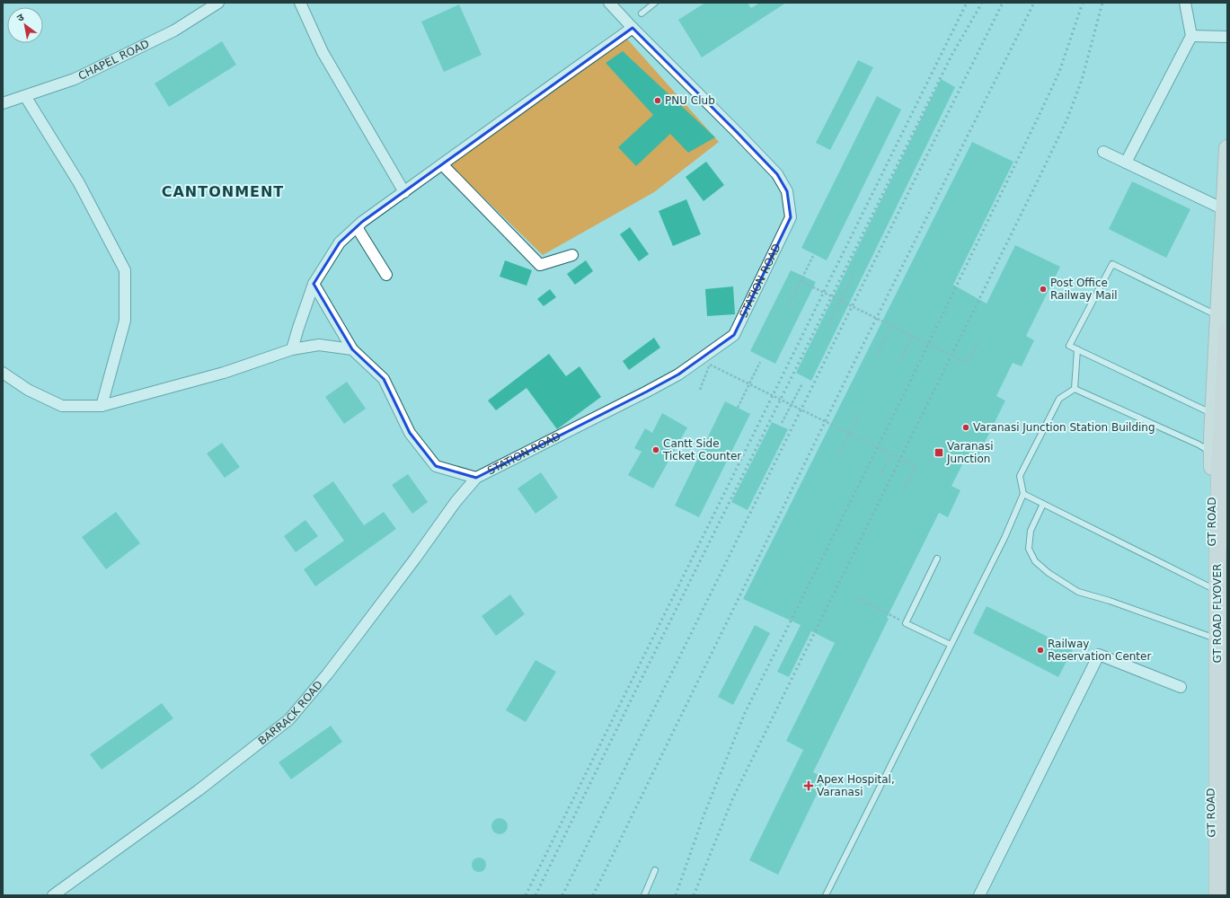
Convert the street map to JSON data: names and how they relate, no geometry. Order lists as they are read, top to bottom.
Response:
{
  "streets": {
    "highway": ["GT ROAD FLYOVER"],
    "main road": ["GT ROAD"],
    "street": ["CHAPEL ROAD", "STATION ROAD", "BARRACK ROAD"]
  },
  "crossings": [
    ["STATION ROAD", "BARRACK ROAD"]
  ],
  "districts": ["CANTONMENT"],
  "places": {
    "other": [
      "PNU Club",
      "Post Office Railway Mail",
      "Varanasi Junction Station Building",
      "Cantt Side Ticket Counter",
      "Railway Reservation Center"
    ],
    "transit": ["Varanasi Junction"],
    "health": ["Apex Hospital, Varanasi"]
  },
  "north": "top left"
}
